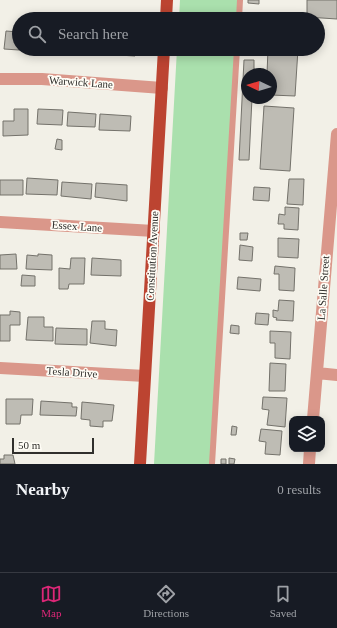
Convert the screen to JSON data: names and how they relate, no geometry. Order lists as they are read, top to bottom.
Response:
{
  "streets": {
    "main road": ["Constitution Avenue"],
    "street": [
      "Warwick Lane",
      "Essex Lane",
      "La Salle Street",
      "Tesla Drive"
    ]
  },
  "crossings": [
    ["Warwick Lane", "Constitution Avenue"],
    ["Essex Lane", "Constitution Avenue"],
    ["Constitution Avenue", "Tesla Drive"]
  ],
  "scale_bar": "50 m",
  "north": "left",
  "page": {
    "search": "Search here",
    "scale": "50 m",
    "heading": ["Nearby", "0 results"],
    "nav": ["Map", "Directions", "Saved"]
  }
}
